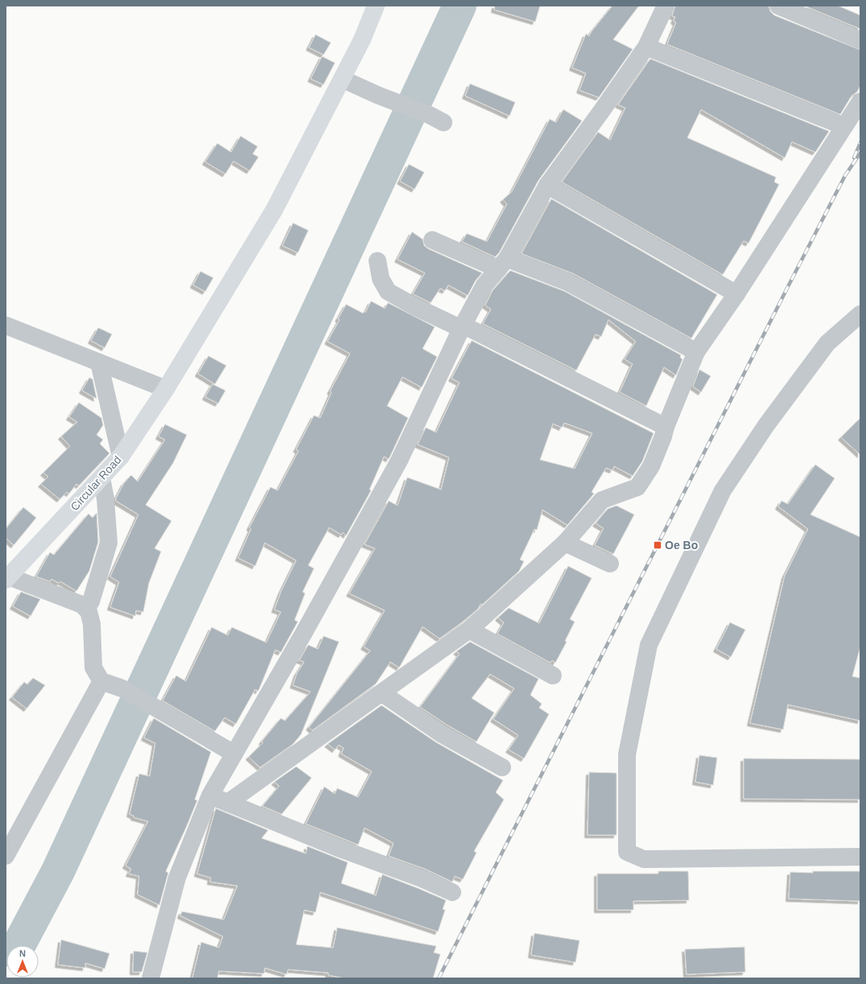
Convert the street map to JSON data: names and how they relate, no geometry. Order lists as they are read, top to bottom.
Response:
{
  "streets": {
    "main road": ["Circular Road"]
  },
  "places": {
    "transit": ["Oe Bo"]
  },
  "north": "top"
}
